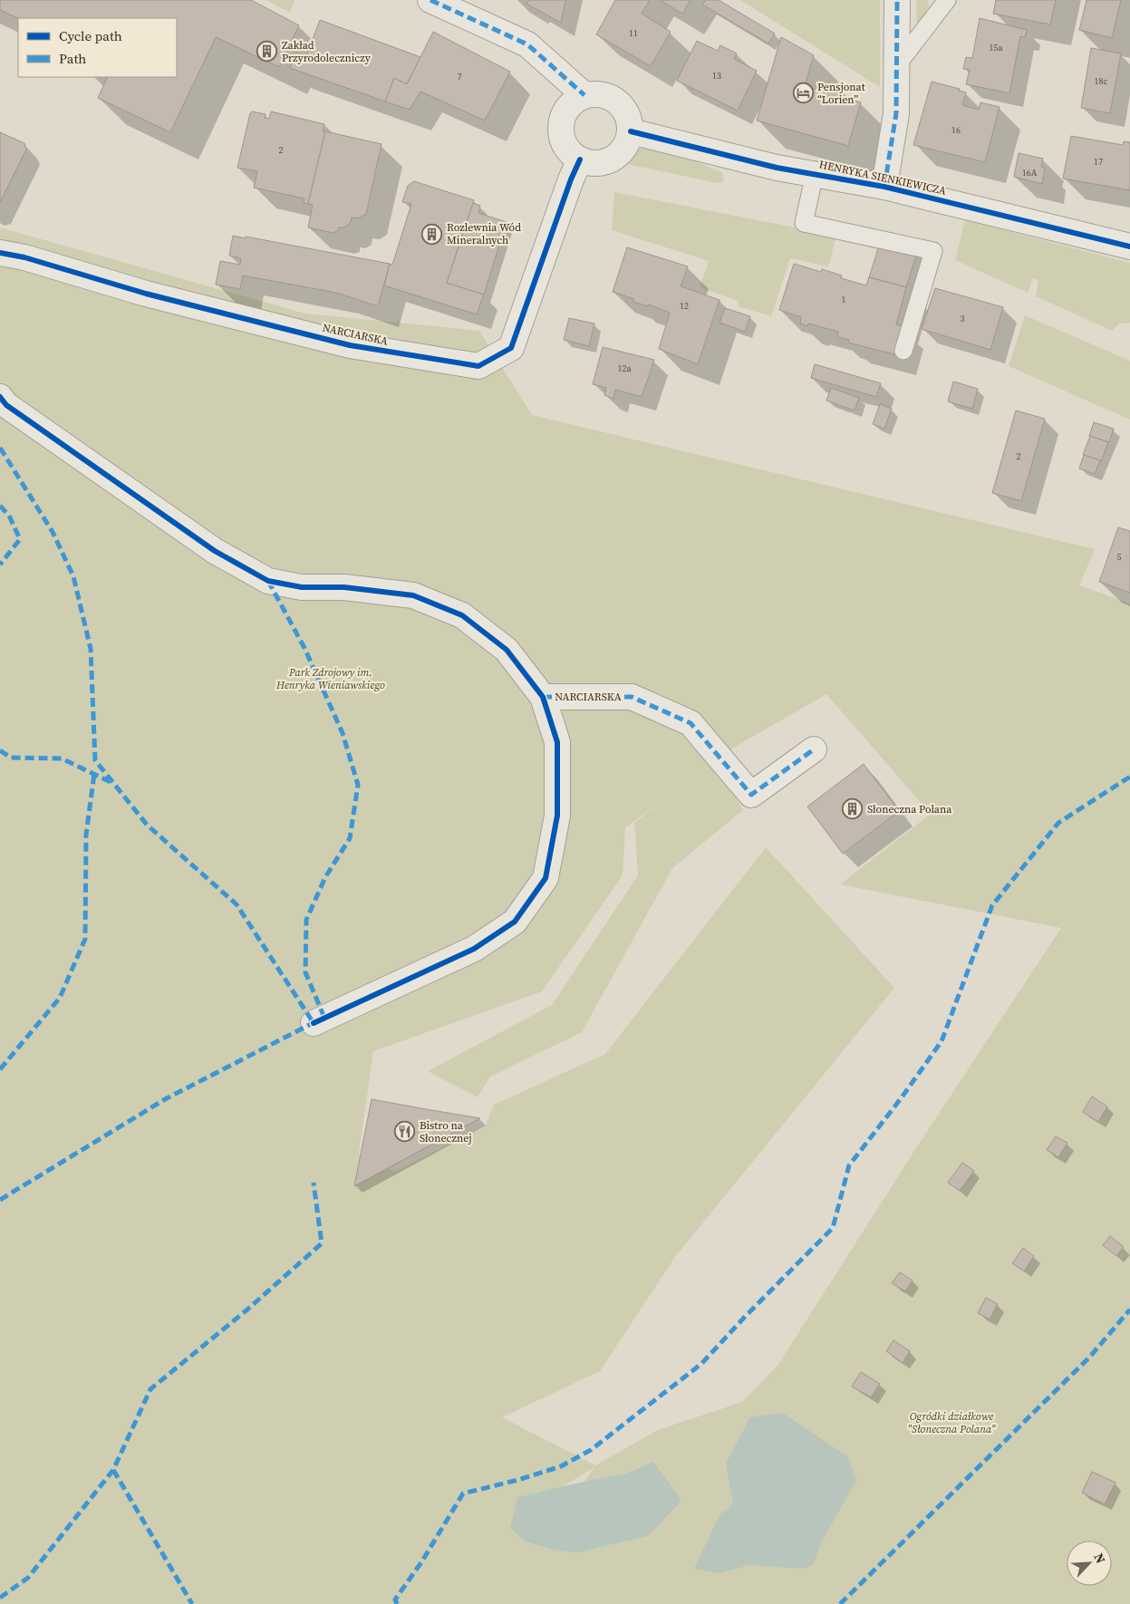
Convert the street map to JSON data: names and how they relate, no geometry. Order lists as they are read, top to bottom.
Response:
{
  "streets": {
    "street": ["HENRYKA SIENKIEWICZA", "NARCIARSKA"]
  },
  "crossings": [
    ["HENRYKA SIENKIEWICZA", "NARCIARSKA"]
  ],
  "parks": ["Park Zdrojowy im. Henryka Wieniawskiego", "Ogródki działkowe \"Słoneczna Polana\""],
  "places": {
    "building": ["Zakład Przyrodoleczniczy", "Rozlewnia Wód Mineralnych", "Słoneczna Polana"],
    "hotel": ["Pensjonat “Lorien”"],
    "restaurant": ["Bistro na Słonecznej"]
  },
  "house_numbers": [
    "11",
    "15a",
    "13",
    "7",
    "18c",
    "16",
    "2",
    "17",
    "16A",
    "1",
    "12",
    "3",
    "12a",
    "2",
    "5"
  ],
  "legend": ["Cycle path", "Path"],
  "north": "top right"
}
